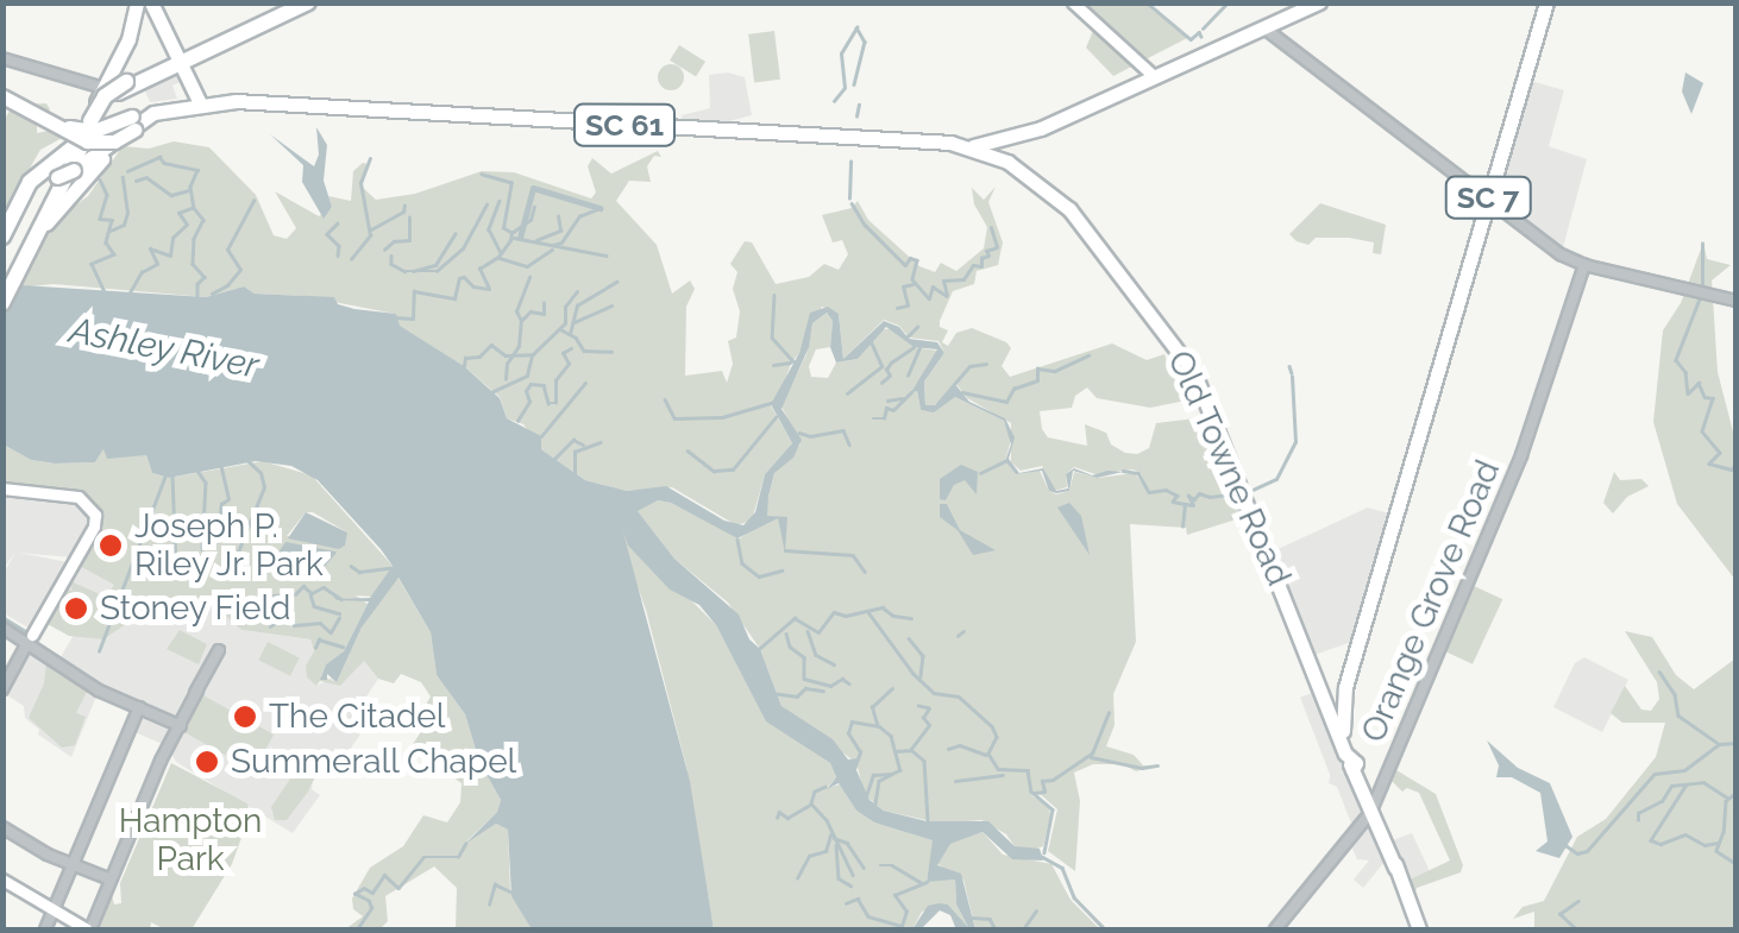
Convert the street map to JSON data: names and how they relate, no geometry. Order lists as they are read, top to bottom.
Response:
{
  "streets": {
    "main road": ["SC 61", "SC 7", "Old Towne Road"],
    "street": ["Orange Grove Road"]
  },
  "crossings": [
    ["SC 7", "Old Towne Road"],
    ["SC 7", "Orange Grove Road"]
  ],
  "water": ["Ashley River"],
  "parks": ["Hampton Park"],
  "places": [
    "Joseph P. Riley Jr. Park",
    "Stoney Field",
    "The Citadel",
    "Summerall Chapel"
  ]
}
